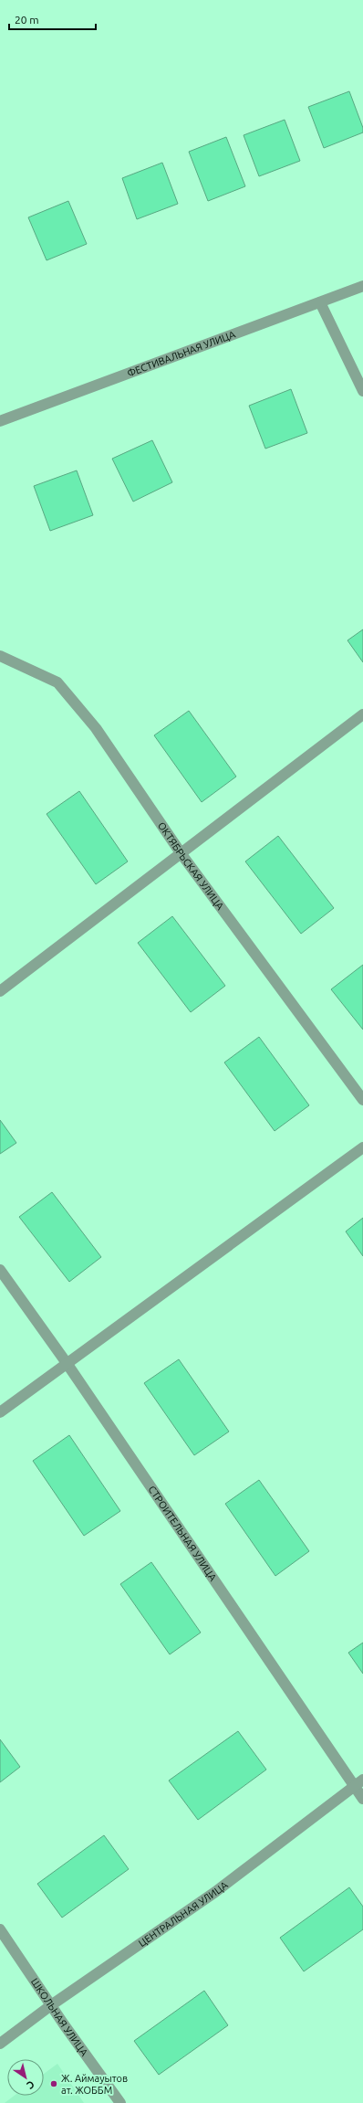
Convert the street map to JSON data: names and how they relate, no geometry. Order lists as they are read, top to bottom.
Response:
{
  "streets": {
    "street": [
      "ФЕСТИВАЛЬНАЯ УЛИЦА",
      "ОКТЯБРЬСКАЯ УЛИЦА",
      "СТРОИТЕЛЬНАЯ УЛИЦА",
      "ЦЕНТРАЛЬНАЯ УЛИЦА",
      "ШКОЛЬНАЯ УЛИЦА"
    ]
  },
  "crossings": [
    ["СТРОИТЕЛЬНАЯ УЛИЦА", "ЦЕНТРАЛЬНАЯ УЛИЦА"],
    ["ЦЕНТРАЛЬНАЯ УЛИЦА", "ШКОЛЬНАЯ УЛИЦА"]
  ],
  "places": ["Ж. Аймауытов ат. ЖОББМ"],
  "scale_bar": "20 m",
  "north": "bottom right"
}
